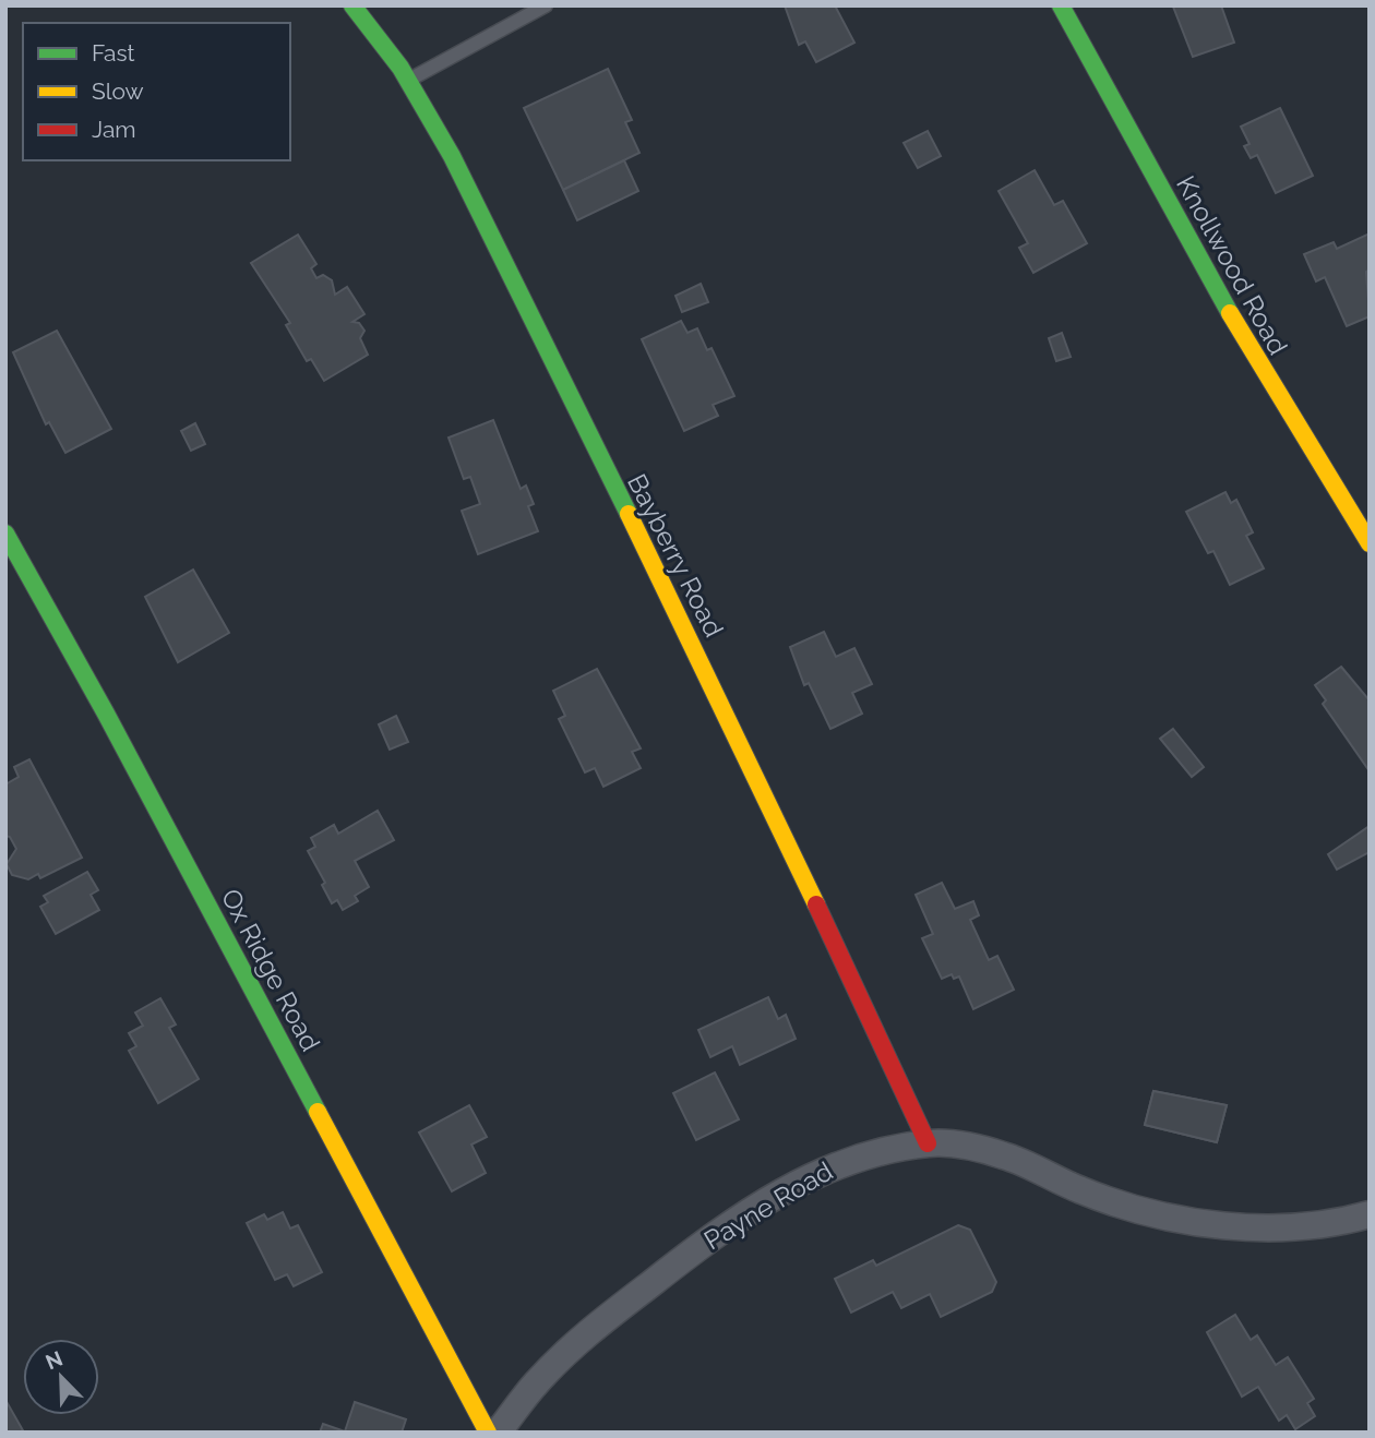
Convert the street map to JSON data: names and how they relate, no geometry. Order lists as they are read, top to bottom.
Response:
{
  "streets": {
    "street": [
      "Knollwood Road",
      "Bayberry Road",
      "Ox Ridge Road",
      "Payne Road"
    ]
  },
  "crossings": [
    ["Bayberry Road", "Payne Road"]
  ],
  "legend": ["Fast", "Slow", "Jam"],
  "north": "top left"
}
